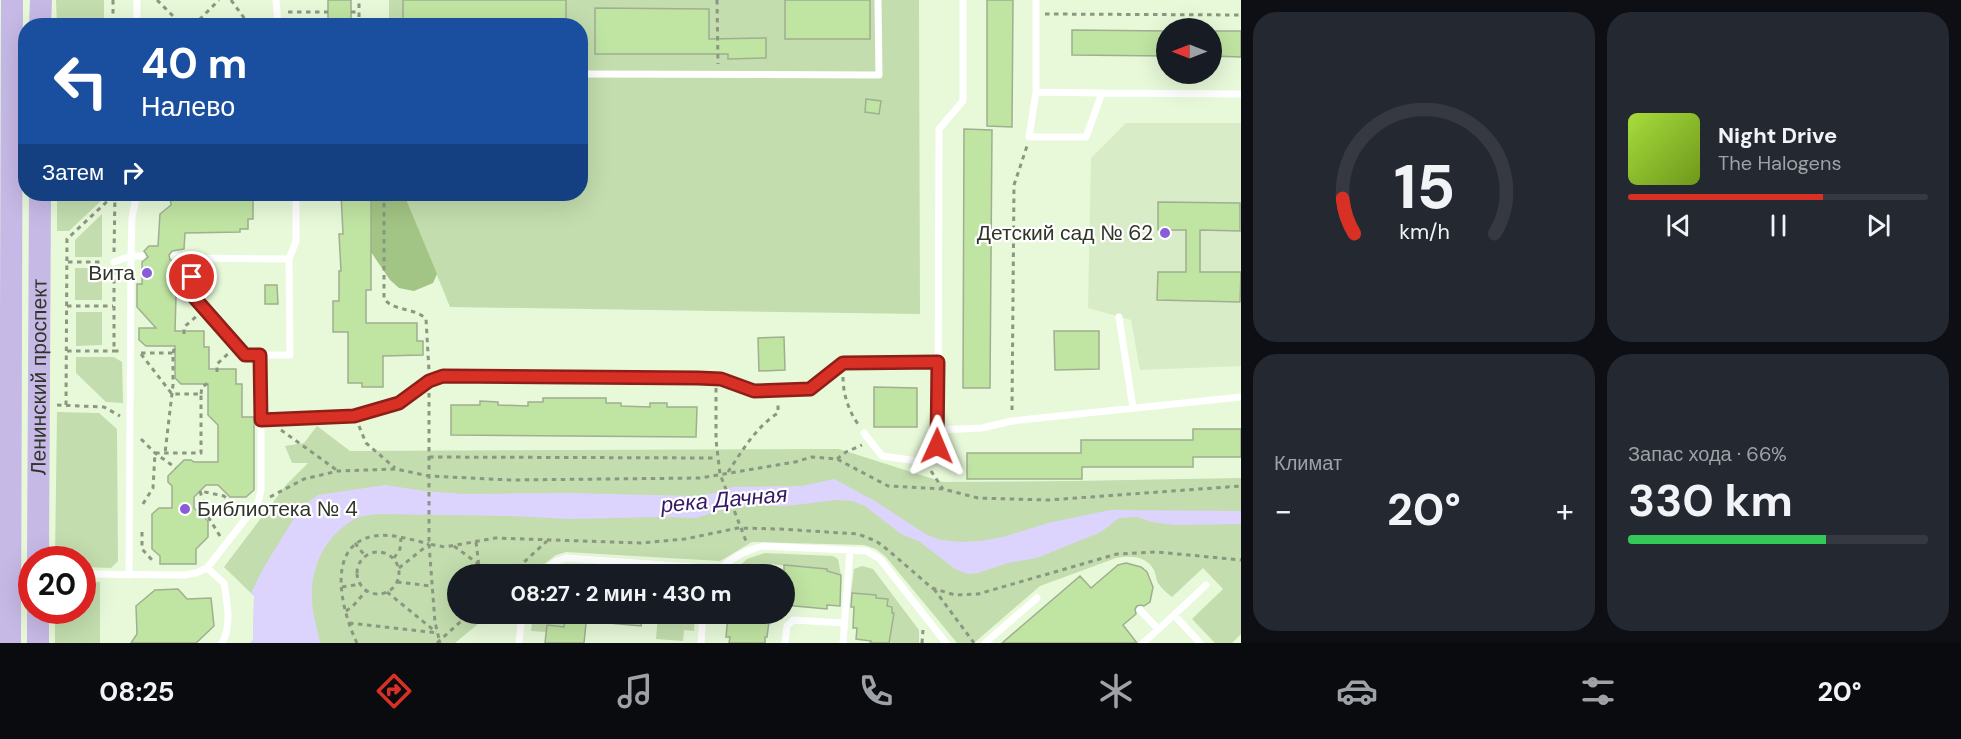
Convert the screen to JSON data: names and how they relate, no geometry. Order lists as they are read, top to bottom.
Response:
{
  "streets": {
    "main road": ["Ленинский проспект"]
  },
  "water": ["река Дачная"],
  "places": ["Детский сад № 62", "Вита", "Библиотека № 4"],
  "north": "left",
  "page": {
    "turn": ["40 m", "Налево"],
    "song": ["Night Drive", "The Halogens"],
    "then": "Затем",
    "tile": [
      "Климат",
      ["Запас хода · 66%", "330 km"]
    ],
    "heat": ["−", "20°", "+"],
    "limit": "20",
    "trip": "08:27 · 2 мин · 430 m",
    "tabs": ["08:25", "20°"],
    "gauge": ["15", "km/h"]
  }
}
